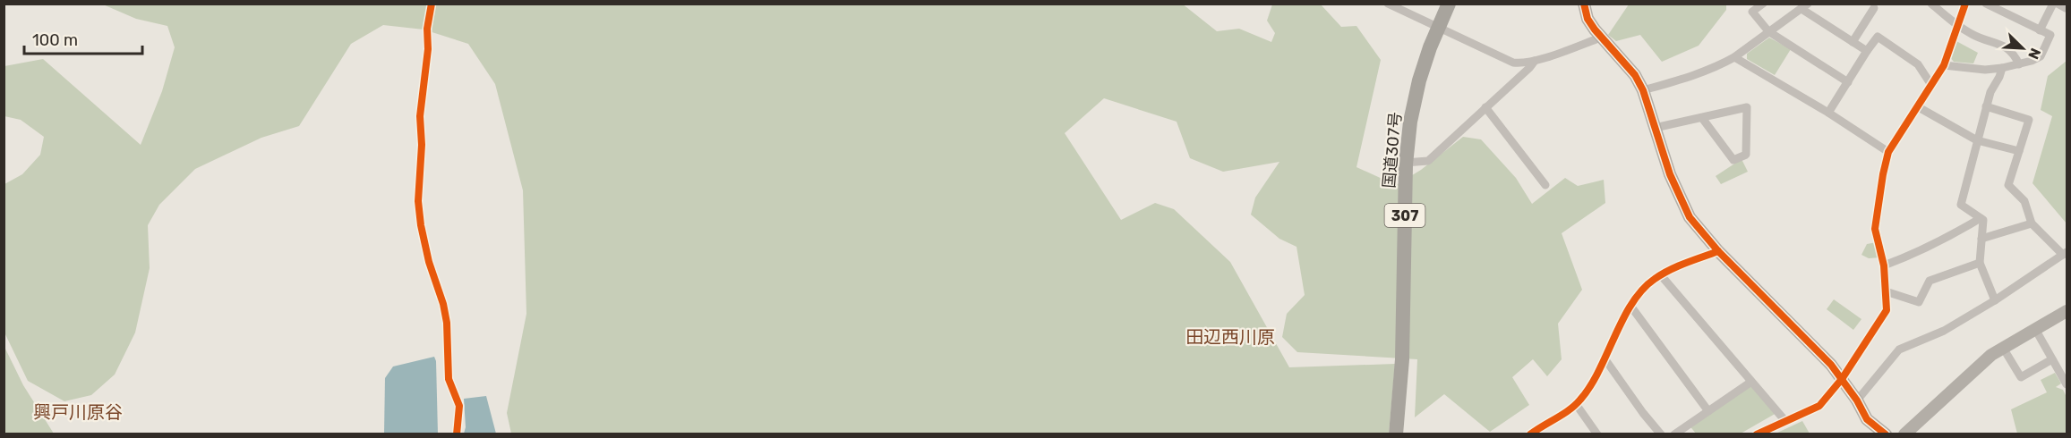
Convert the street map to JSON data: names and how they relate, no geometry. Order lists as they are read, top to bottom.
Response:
{
  "streets": {
    "highway": ["国道307号", "307"]
  },
  "districts": ["田辺西川原", "興戸川原谷"],
  "scale_bar": "100 m",
  "north": "bottom right"
}
